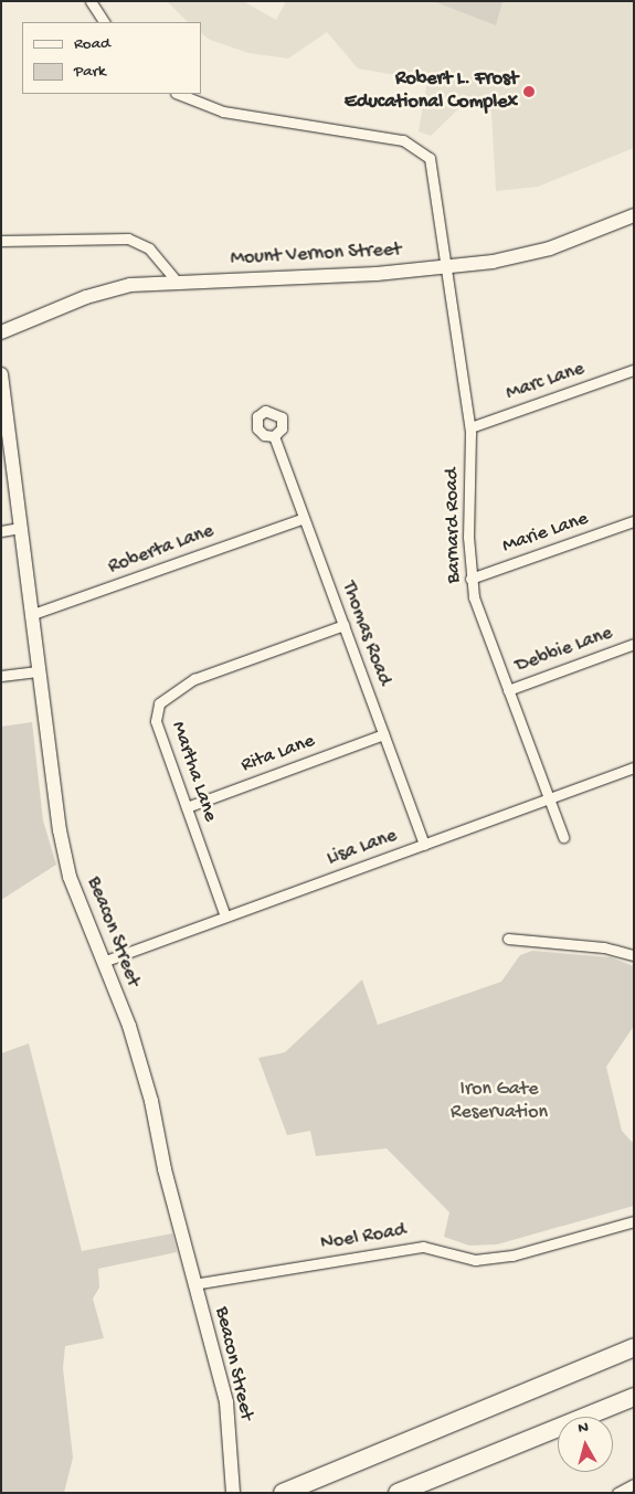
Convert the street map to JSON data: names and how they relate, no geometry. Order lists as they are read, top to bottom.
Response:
{
  "streets": {
    "main road": ["Mount Vernon Street", "Beacon Street"],
    "street": [
      "Marc Lane",
      "Barnard Road",
      "Marie Lane",
      "Roberta Lane",
      "Thomas Road",
      "Debbie Lane",
      "Rita Lane",
      "Martha Lane",
      "Lisa Lane",
      "Noel Road"
    ]
  },
  "crossings": [
    ["Mount Vernon Street", "Barnard Road"],
    ["Marc Lane", "Barnard Road"],
    ["Barnard Road", "Marie Lane"],
    ["Barnard Road", "Debbie Lane"],
    ["Barnard Road", "Lisa Lane"],
    ["Roberta Lane", "Thomas Road"],
    ["Roberta Lane", "Beacon Street"],
    ["Thomas Road", "Rita Lane"],
    ["Thomas Road", "Martha Lane"],
    ["Thomas Road", "Lisa Lane"],
    ["Rita Lane", "Martha Lane"],
    ["Martha Lane", "Lisa Lane"],
    ["Lisa Lane", "Beacon Street"],
    ["Beacon Street", "Noel Road"]
  ],
  "parks": ["Iron Gate Reservation"],
  "places": ["Robert L. Frost Educational Complex"],
  "legend": ["Road", "Park"],
  "north": "top"
}
